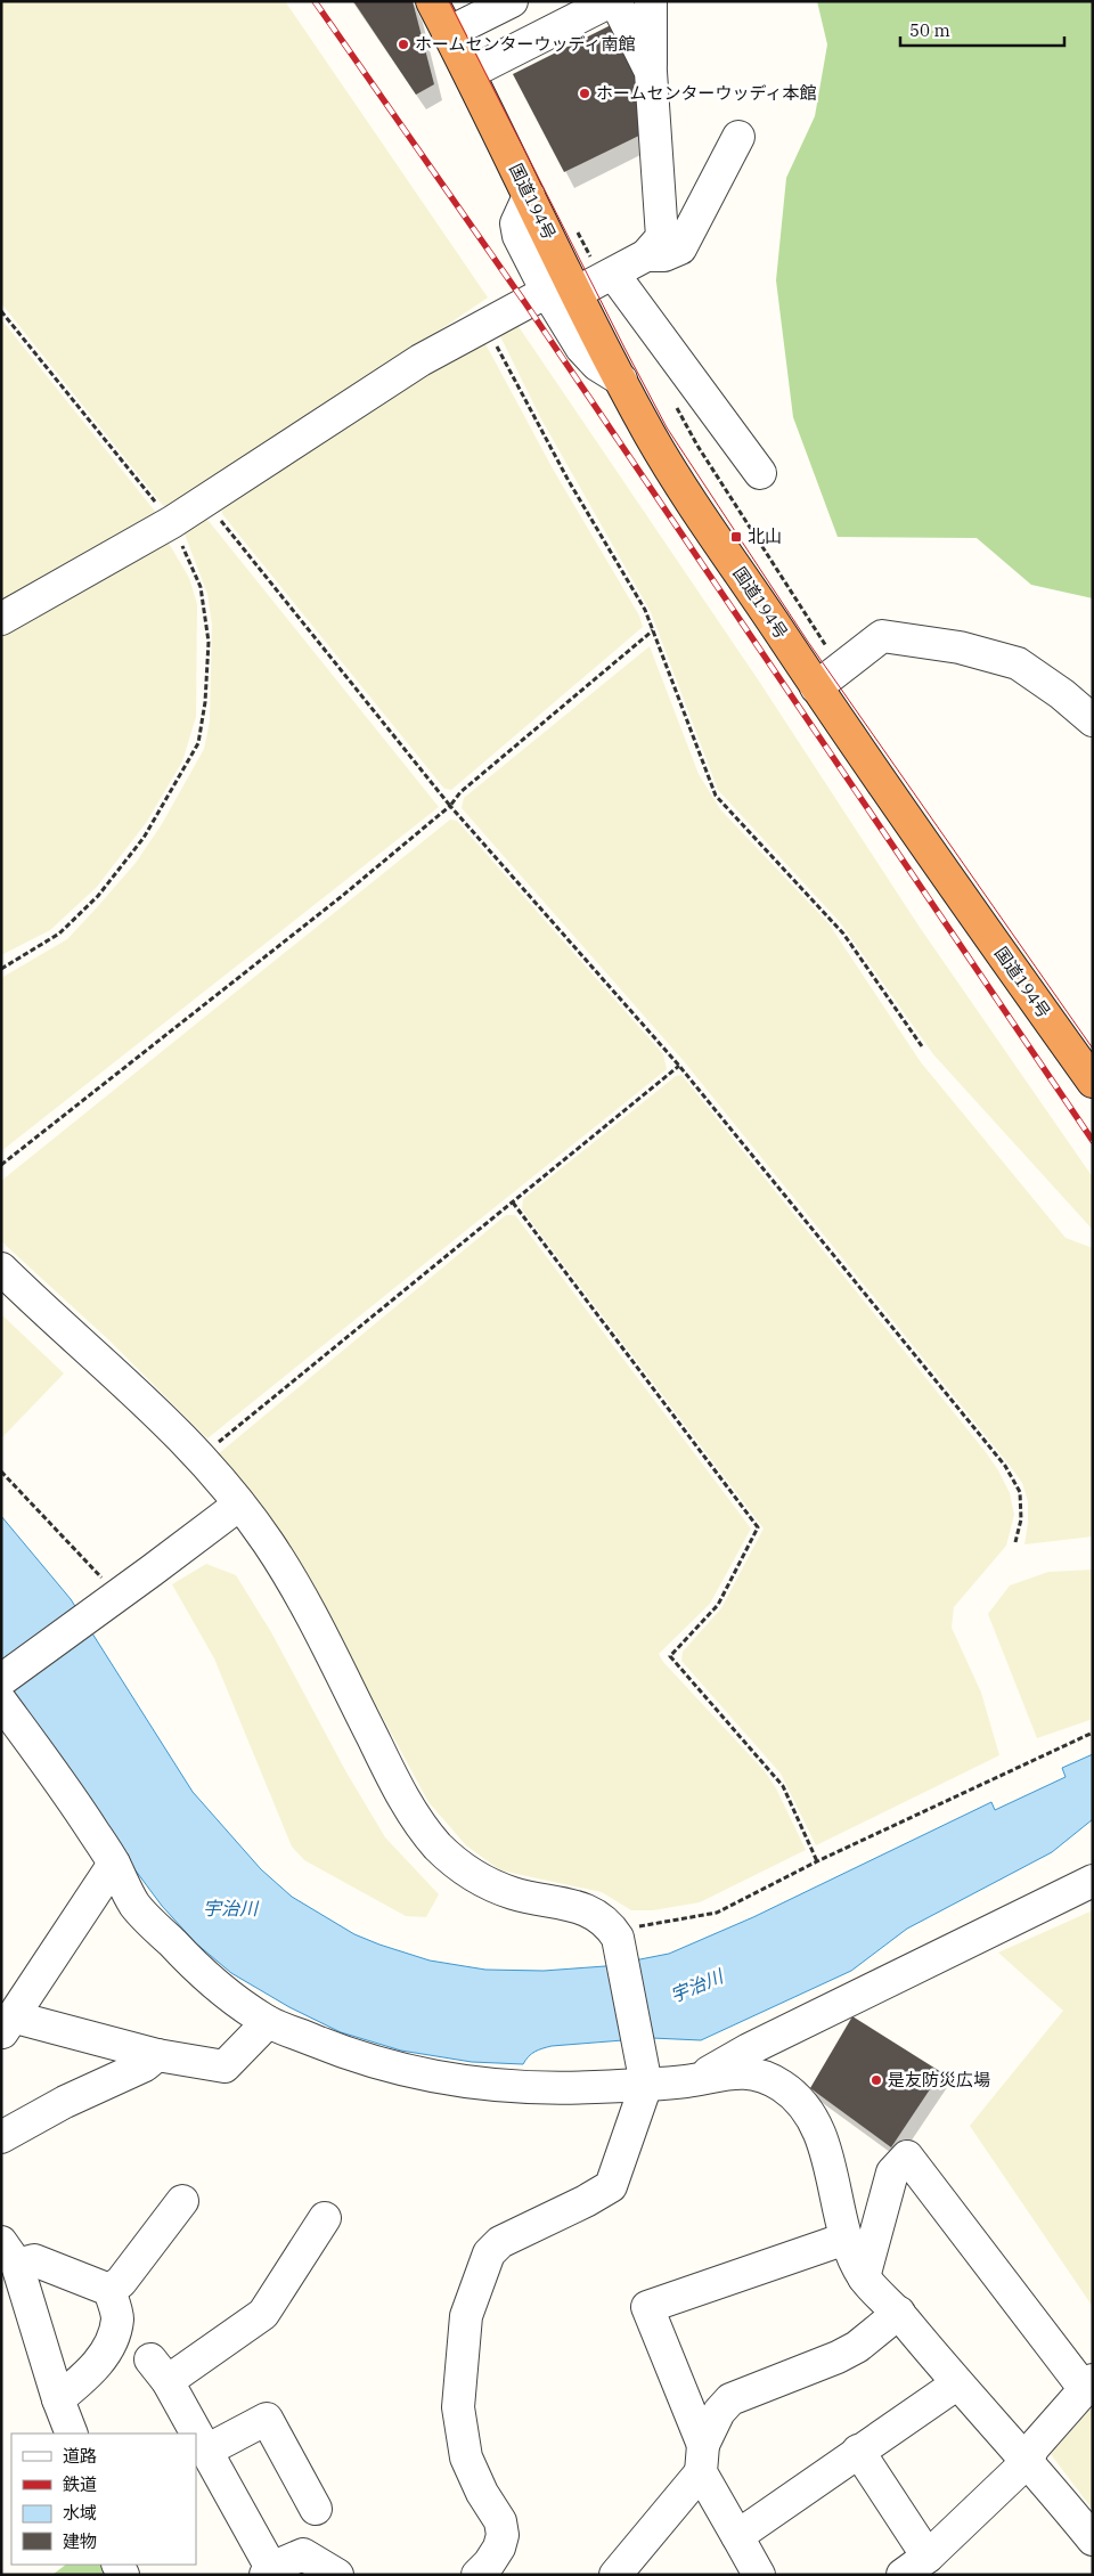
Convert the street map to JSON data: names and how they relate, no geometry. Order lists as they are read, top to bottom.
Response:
{
  "streets": {
    "highway": ["国道194号"]
  },
  "water": ["宇治川"],
  "places": {
    "other": ["ホームセンターウッディ南館", "ホームセンターウッディ本館", "是友防災広場"],
    "transit": ["北山"]
  },
  "legend": [
    "道路",
    "鉄道",
    "水域",
    "建物"
  ],
  "scale_bar": "50 m"
}
